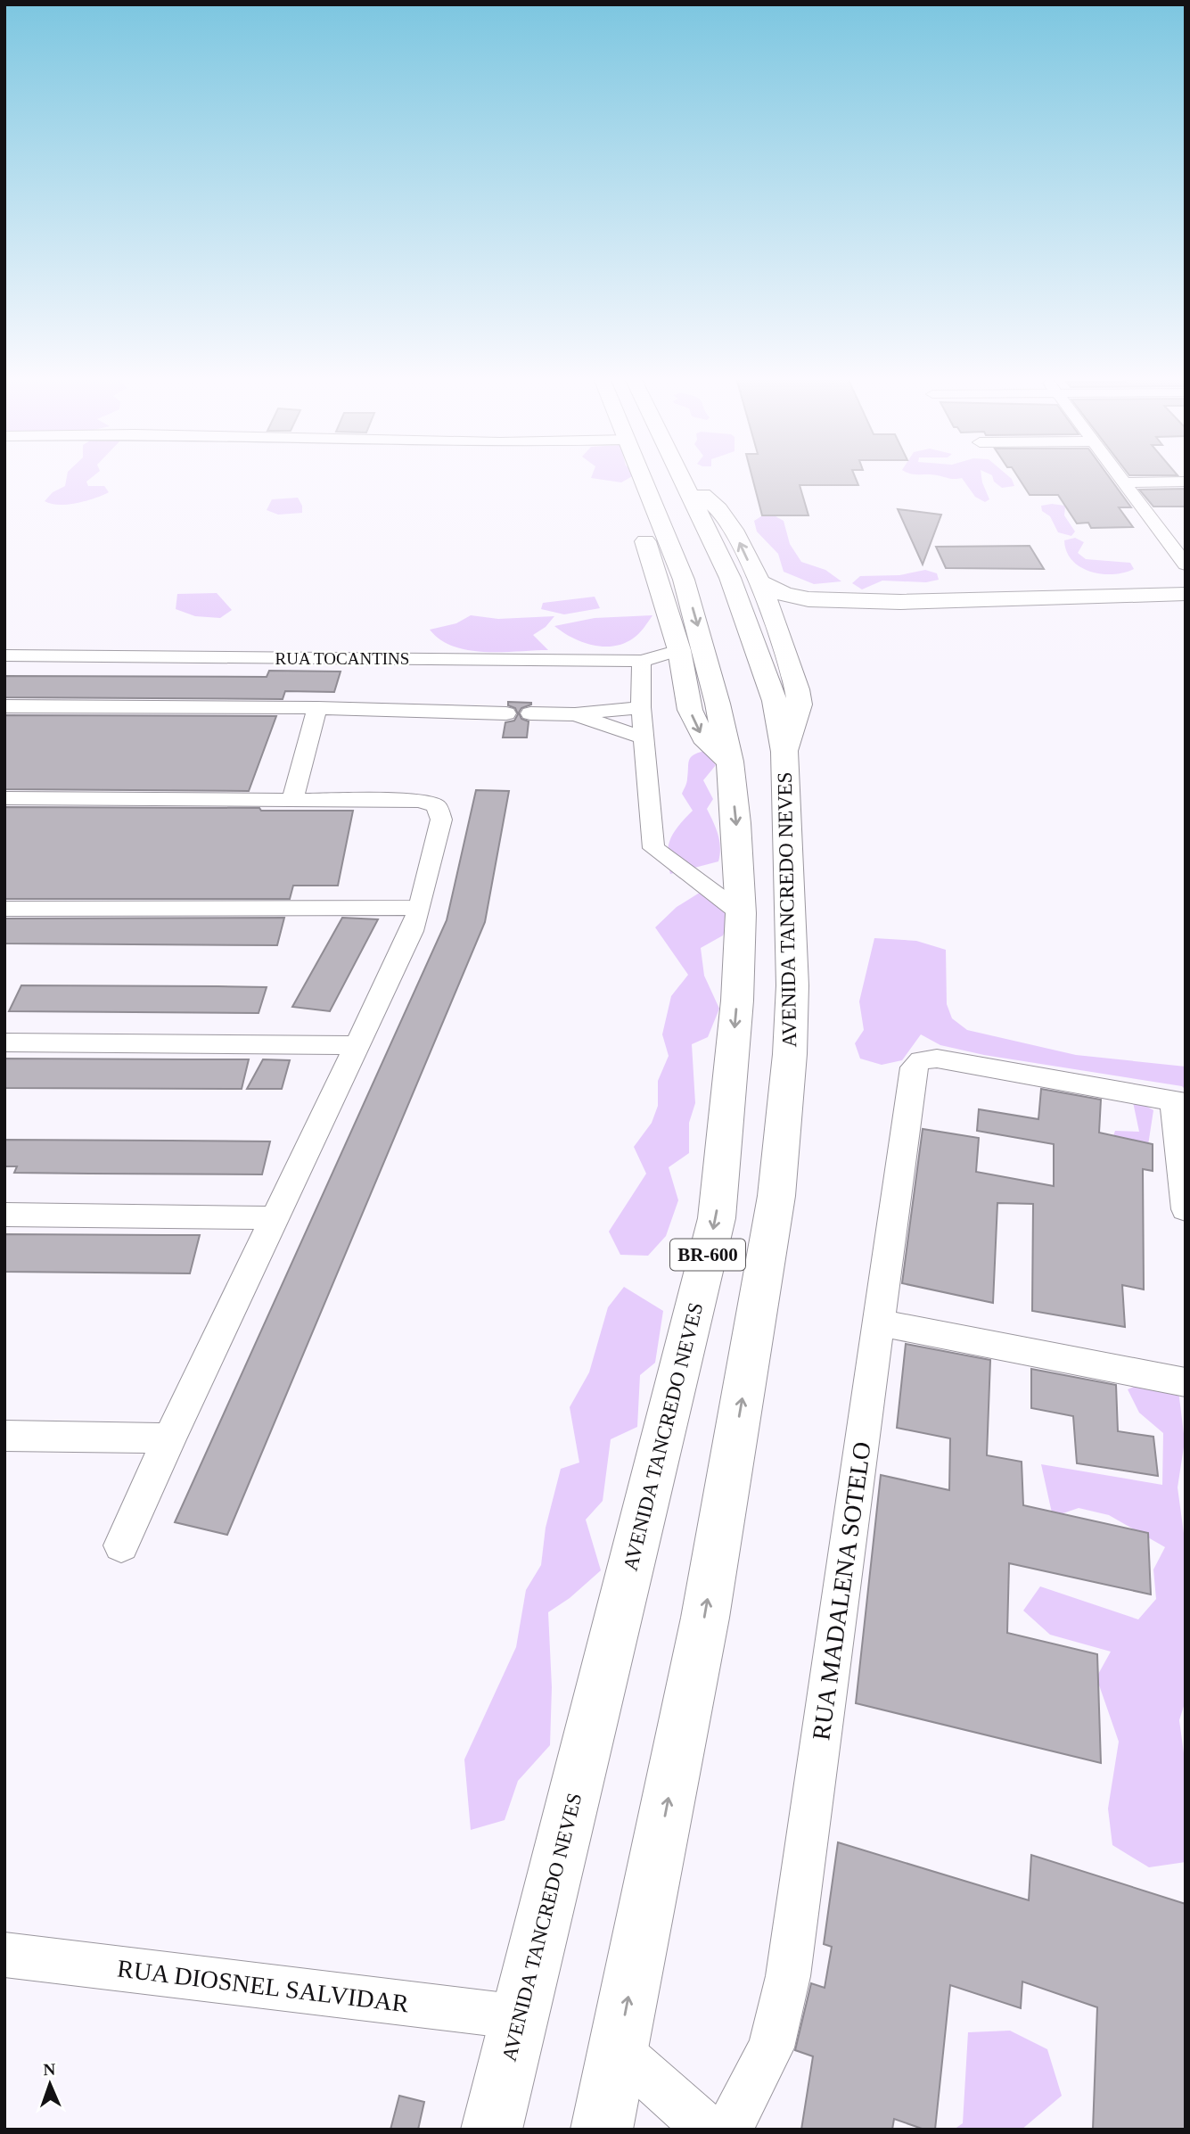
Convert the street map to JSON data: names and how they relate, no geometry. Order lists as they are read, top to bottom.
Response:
{
  "streets": {
    "main road": ["AVENIDA TANCREDO NEVES", "BR-600"],
    "street": ["RUA TOCANTINS", "RUA MADALENA SOTELO", "RUA DIOSNEL SALVIDAR"]
  },
  "crossings": [
    ["AVENIDA TANCREDO NEVES", "RUA DIOSNEL SALVIDAR"]
  ],
  "north": "top"
}
